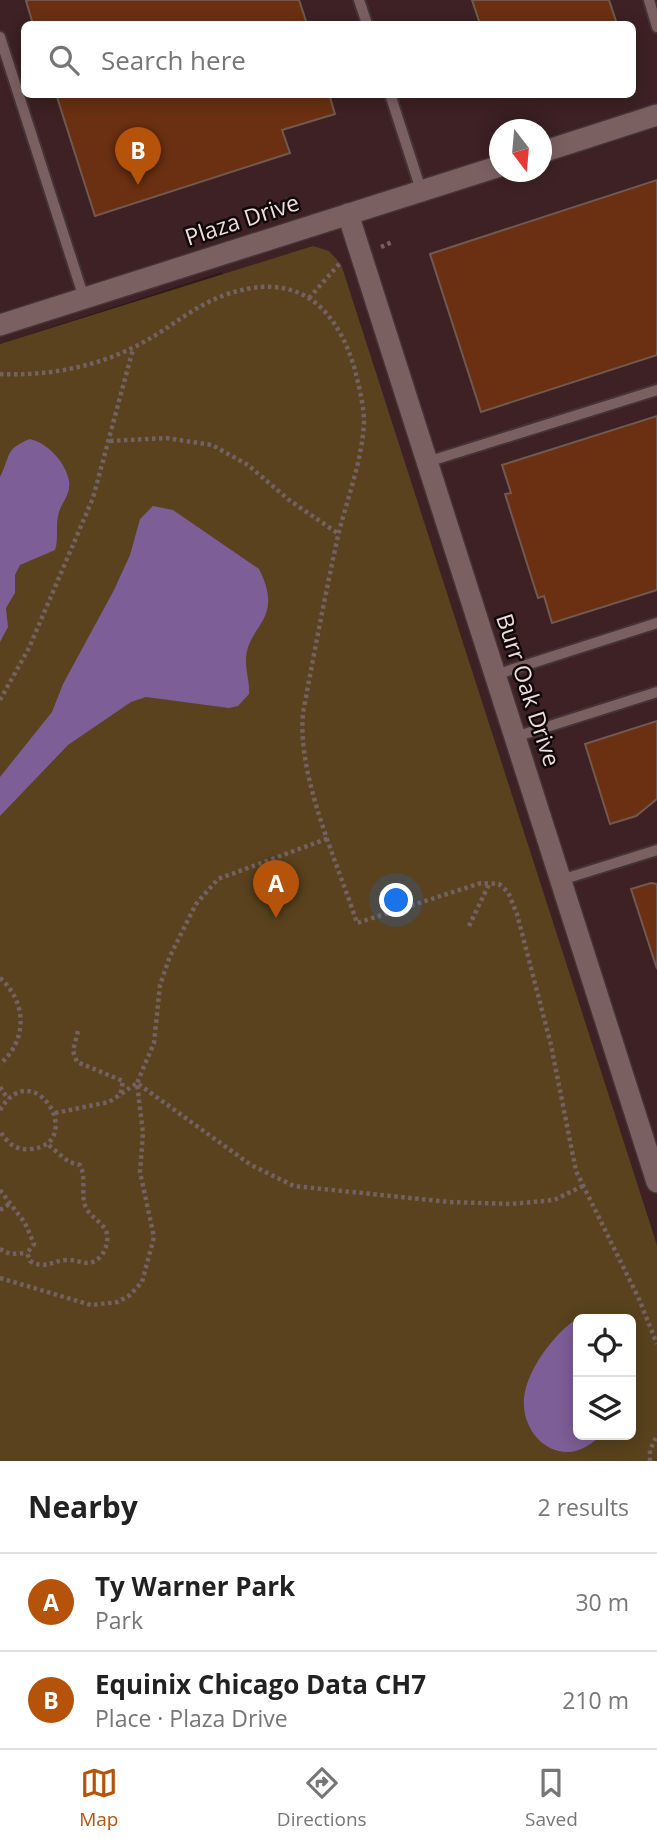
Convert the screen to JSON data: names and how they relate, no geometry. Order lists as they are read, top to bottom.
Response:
{
  "streets": {
    "street": ["Plaza Drive", "Burr Oak Drive"]
  },
  "crossings": [
    ["Plaza Drive", "Burr Oak Drive"]
  ],
  "north": "bottom",
  "page": {
    "search": "Search here",
    "pins": ["B", "A"],
    "heading": ["Nearby", "2 results"],
    "list": [
      {
        "mark": "A",
        "name": "Ty Warner Park",
        "note": "Park",
        "value": "30 m"
      },
      {
        "mark": "B",
        "name": "Equinix Chicago Data CH7",
        "note": "Place · Plaza Drive",
        "value": "210 m"
      }
    ],
    "nav": ["Map", "Directions", "Saved"]
  }
}
